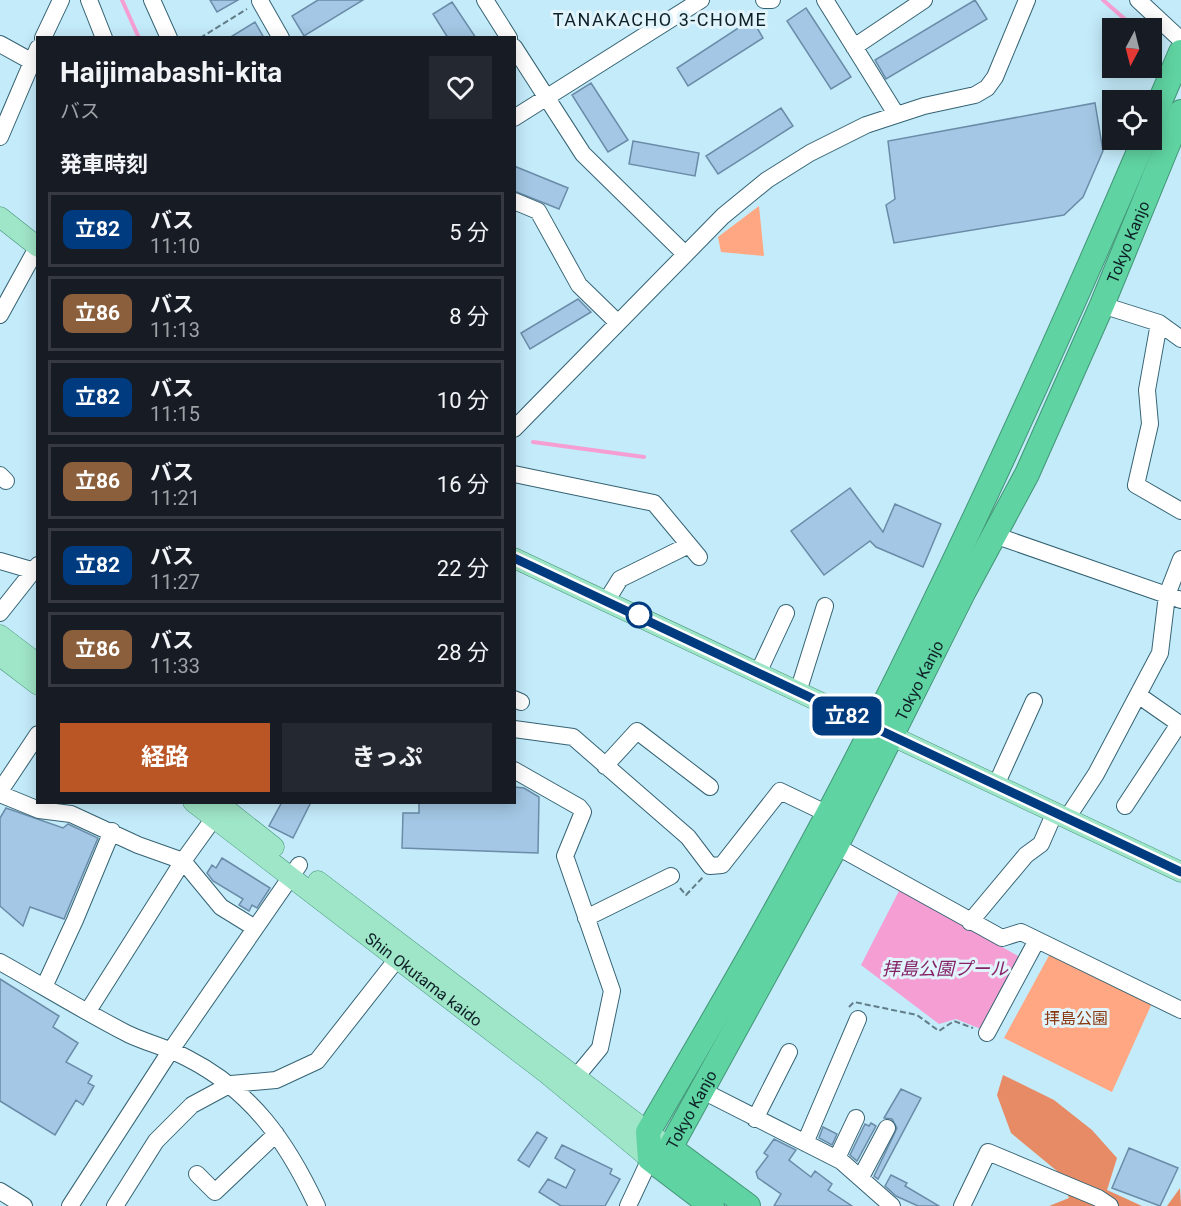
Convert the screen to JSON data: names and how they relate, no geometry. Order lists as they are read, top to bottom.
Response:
{
  "streets": {
    "highway": ["Tokyo Kanjo"],
    "main road": ["Shin Okutama kaido"]
  },
  "crossings": [
    ["Tokyo Kanjo", "Shin Okutama kaido"]
  ],
  "districts": ["TANAKACHO 3-CHOME"],
  "water": ["拝島公園プール"],
  "parks": ["拝島公園"],
  "lines": ["bus line 立82"],
  "north": "bottom",
  "page": {
    "on_map": "立82",
    "heading": [
      ["Haijimabashi-kita", "バス"],
      "発車時刻"
    ],
    "list": [
      {
        "mark": "立82",
        "name": "バス",
        "note": "11:10",
        "value": "5 分"
      },
      {
        "mark": "立86",
        "name": "バス",
        "note": "11:13",
        "value": "8 分"
      },
      {
        "mark": "立82",
        "name": "バス",
        "note": "11:15",
        "value": "10 分"
      },
      {
        "mark": "立86",
        "name": "バス",
        "note": "11:21",
        "value": "16 分"
      },
      {
        "mark": "立82",
        "name": "バス",
        "note": "11:27",
        "value": "22 分"
      },
      {
        "mark": "立86",
        "name": "バス",
        "note": "11:33",
        "value": "28 分"
      }
    ],
    "buttons": ["経路", "きっぷ"]
  }
}
